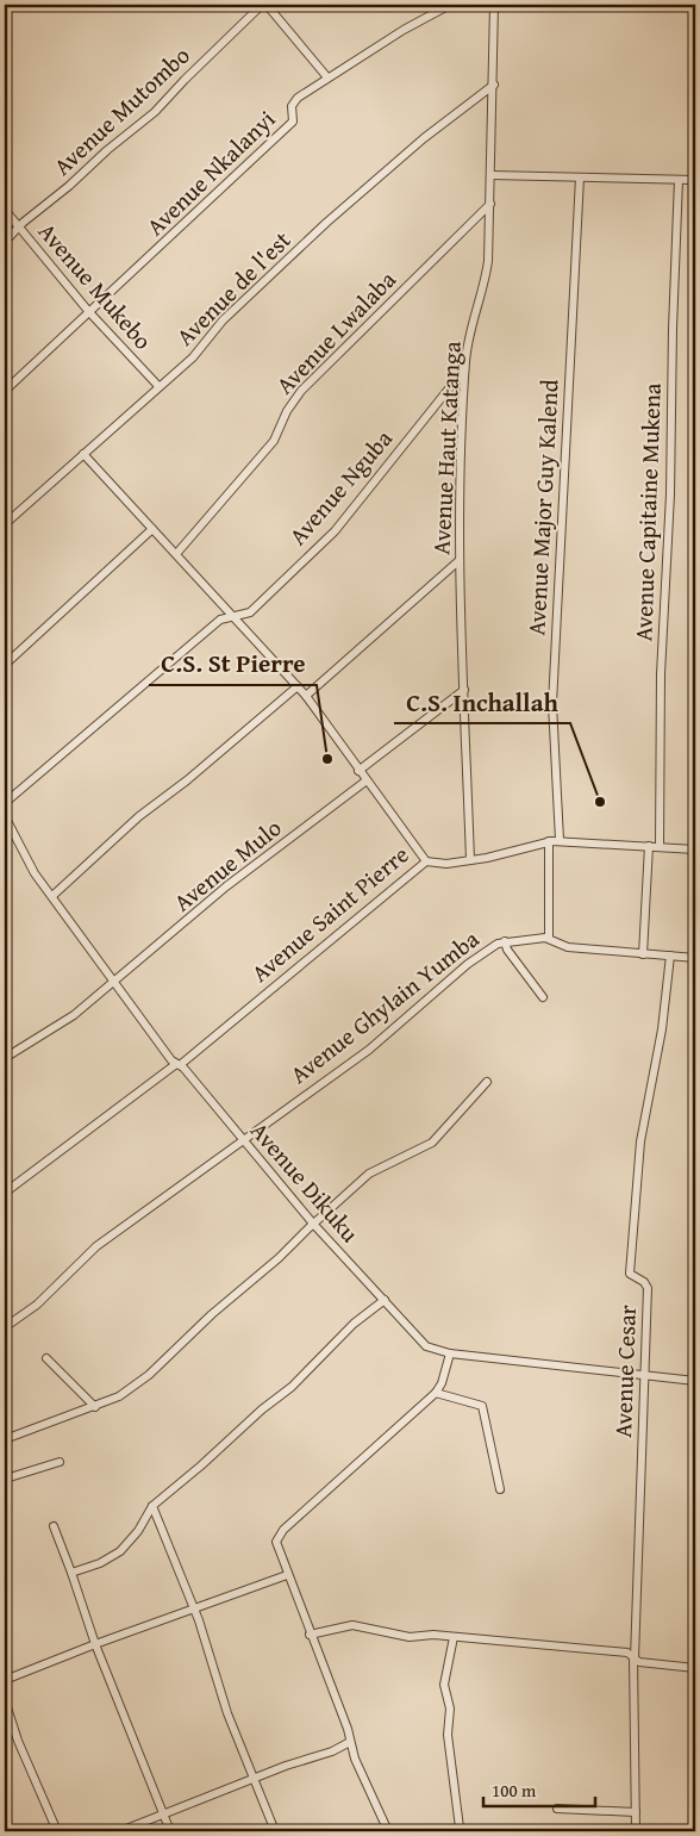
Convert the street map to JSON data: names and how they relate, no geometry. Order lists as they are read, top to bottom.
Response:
{
  "streets": {
    "street": [
      "Avenue Mutombo",
      "Avenue Nkalanyi",
      "Avenue Mukebo",
      "Avenue de l'est",
      "Avenue Lwalaba",
      "Avenue Haut Katanga",
      "Avenue Nguba",
      "Avenue Major Guy Kalend",
      "Avenue Capitaine Mukena",
      "Avenue Mulo",
      "Avenue Saint Pierre",
      "Avenue Ghylain Yumba",
      "Avenue Dikuku",
      "Avenue Cesar"
    ]
  },
  "crossings": [
    ["Avenue Mutombo", "Avenue Mukebo"],
    ["Avenue Nkalanyi", "Avenue Mukebo"],
    ["Avenue Mukebo", "Avenue de l'est"],
    ["Avenue de l'est", "Avenue Haut Katanga"],
    ["Avenue de l'est", "Avenue Saint Pierre"],
    ["Avenue Lwalaba", "Avenue Haut Katanga"],
    ["Avenue Lwalaba", "Avenue Saint Pierre"],
    ["Avenue Haut Katanga", "Avenue Nguba"],
    ["Avenue Nguba", "Avenue Saint Pierre"],
    ["Avenue Mulo", "Avenue Saint Pierre"],
    ["Avenue Mulo", "Avenue Dikuku"],
    ["Avenue Saint Pierre", "Avenue Dikuku"],
    ["Avenue Ghylain Yumba", "Avenue Dikuku"],
    ["Avenue Dikuku", "Avenue Cesar"]
  ],
  "places": ["C.S. St Pierre", "C.S. Inchallah"],
  "scale_bar": "100 m"
}
